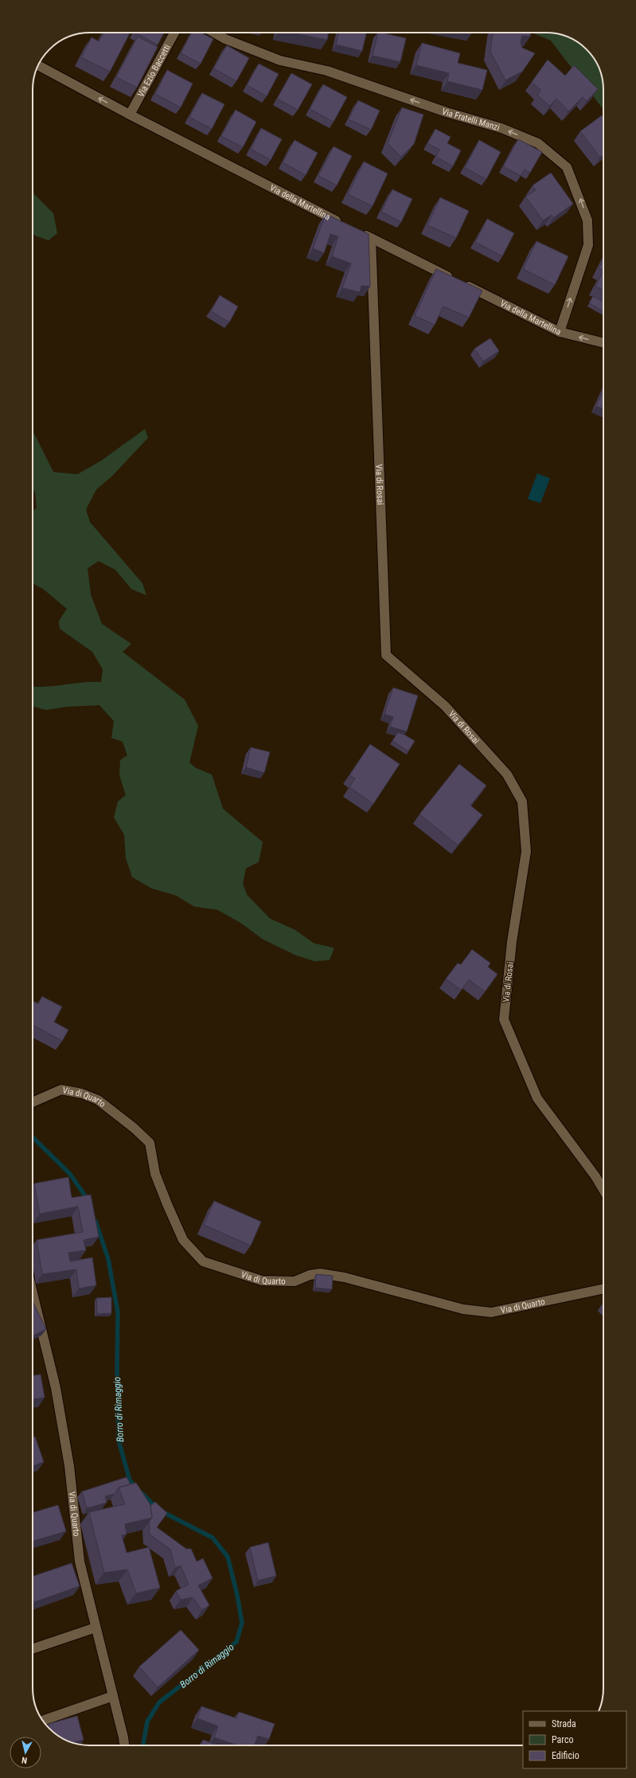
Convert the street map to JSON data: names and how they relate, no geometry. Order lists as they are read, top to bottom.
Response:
{
  "streets": {
    "street": [
      "Via Ezio Baccetti",
      "Via Fratelli Manzi",
      "Via della Martellina",
      "Via di Rosai",
      "Via di Quarto"
    ]
  },
  "crossings": [
    ["Via Ezio Baccetti", "Via della Martellina"],
    ["Via Fratelli Manzi", "Via della Martellina"],
    ["Via della Martellina", "Via di Rosai"]
  ],
  "one_way": ["Via Fratelli Manzi"],
  "water": ["Borro di Rimaggio"],
  "legend": ["Strada", "Parco", "Edificio"],
  "north": "bottom"
}
